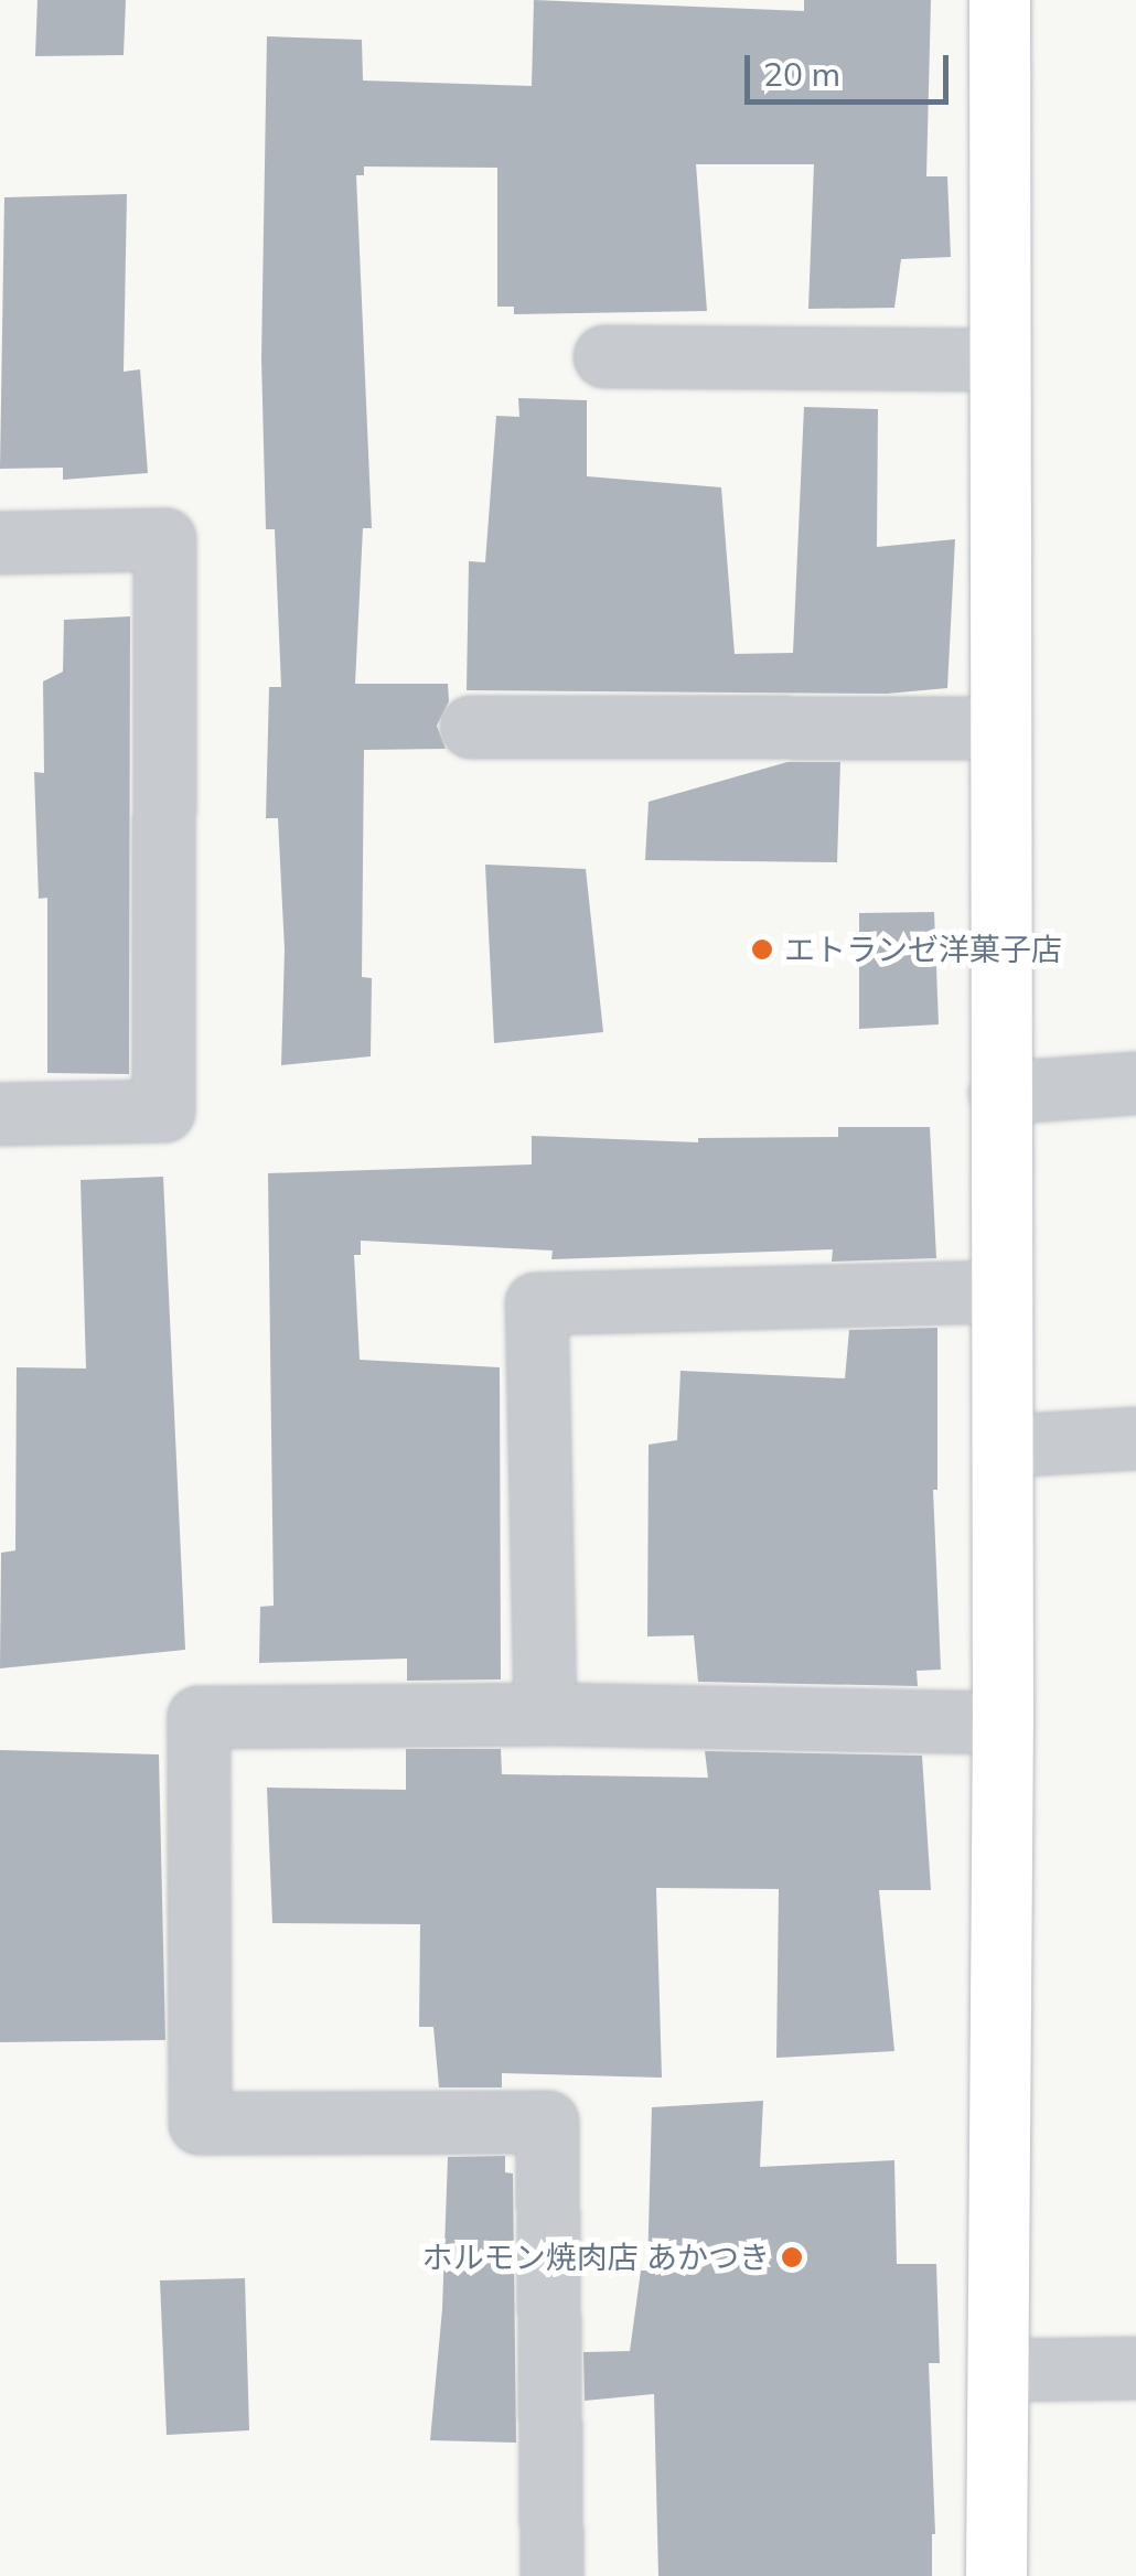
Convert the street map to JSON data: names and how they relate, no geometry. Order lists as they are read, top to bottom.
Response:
{
  "places": ["エトランゼ洋菓子店", "ホルモン焼肉店 あかつき"],
  "scale_bar": "20 m"
}
